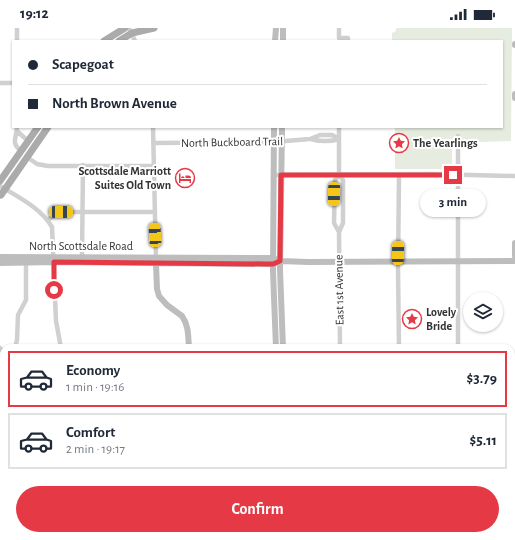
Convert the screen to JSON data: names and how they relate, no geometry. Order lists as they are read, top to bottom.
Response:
{
  "streets": {
    "main road": ["North Scottsdale Road"],
    "street": ["North Buckboard Trail", "East 1st Avenue"]
  },
  "crossings": [
    ["North Buckboard Trail", "East 1st Avenue"],
    ["North Scottsdale Road", "East 1st Avenue"]
  ],
  "places": {
    "place": ["The Yearlings", "Lovely Bride"],
    "hotel": ["Scottsdale Marriott Suites Old Town"]
  },
  "page": {
    "status": "19:12",
    "banner": ["Scapegoat", "North Brown Avenue"],
    "bubble": "3 min",
    "list": [
      {
        "name": "Economy",
        "note": "1 min · 19:16",
        "value": "$3.79"
      },
      {
        "name": "Comfort",
        "note": "2 min · 19:17",
        "value": "$5.11"
      }
    ],
    "buttons": "Confirm"
  }
}
